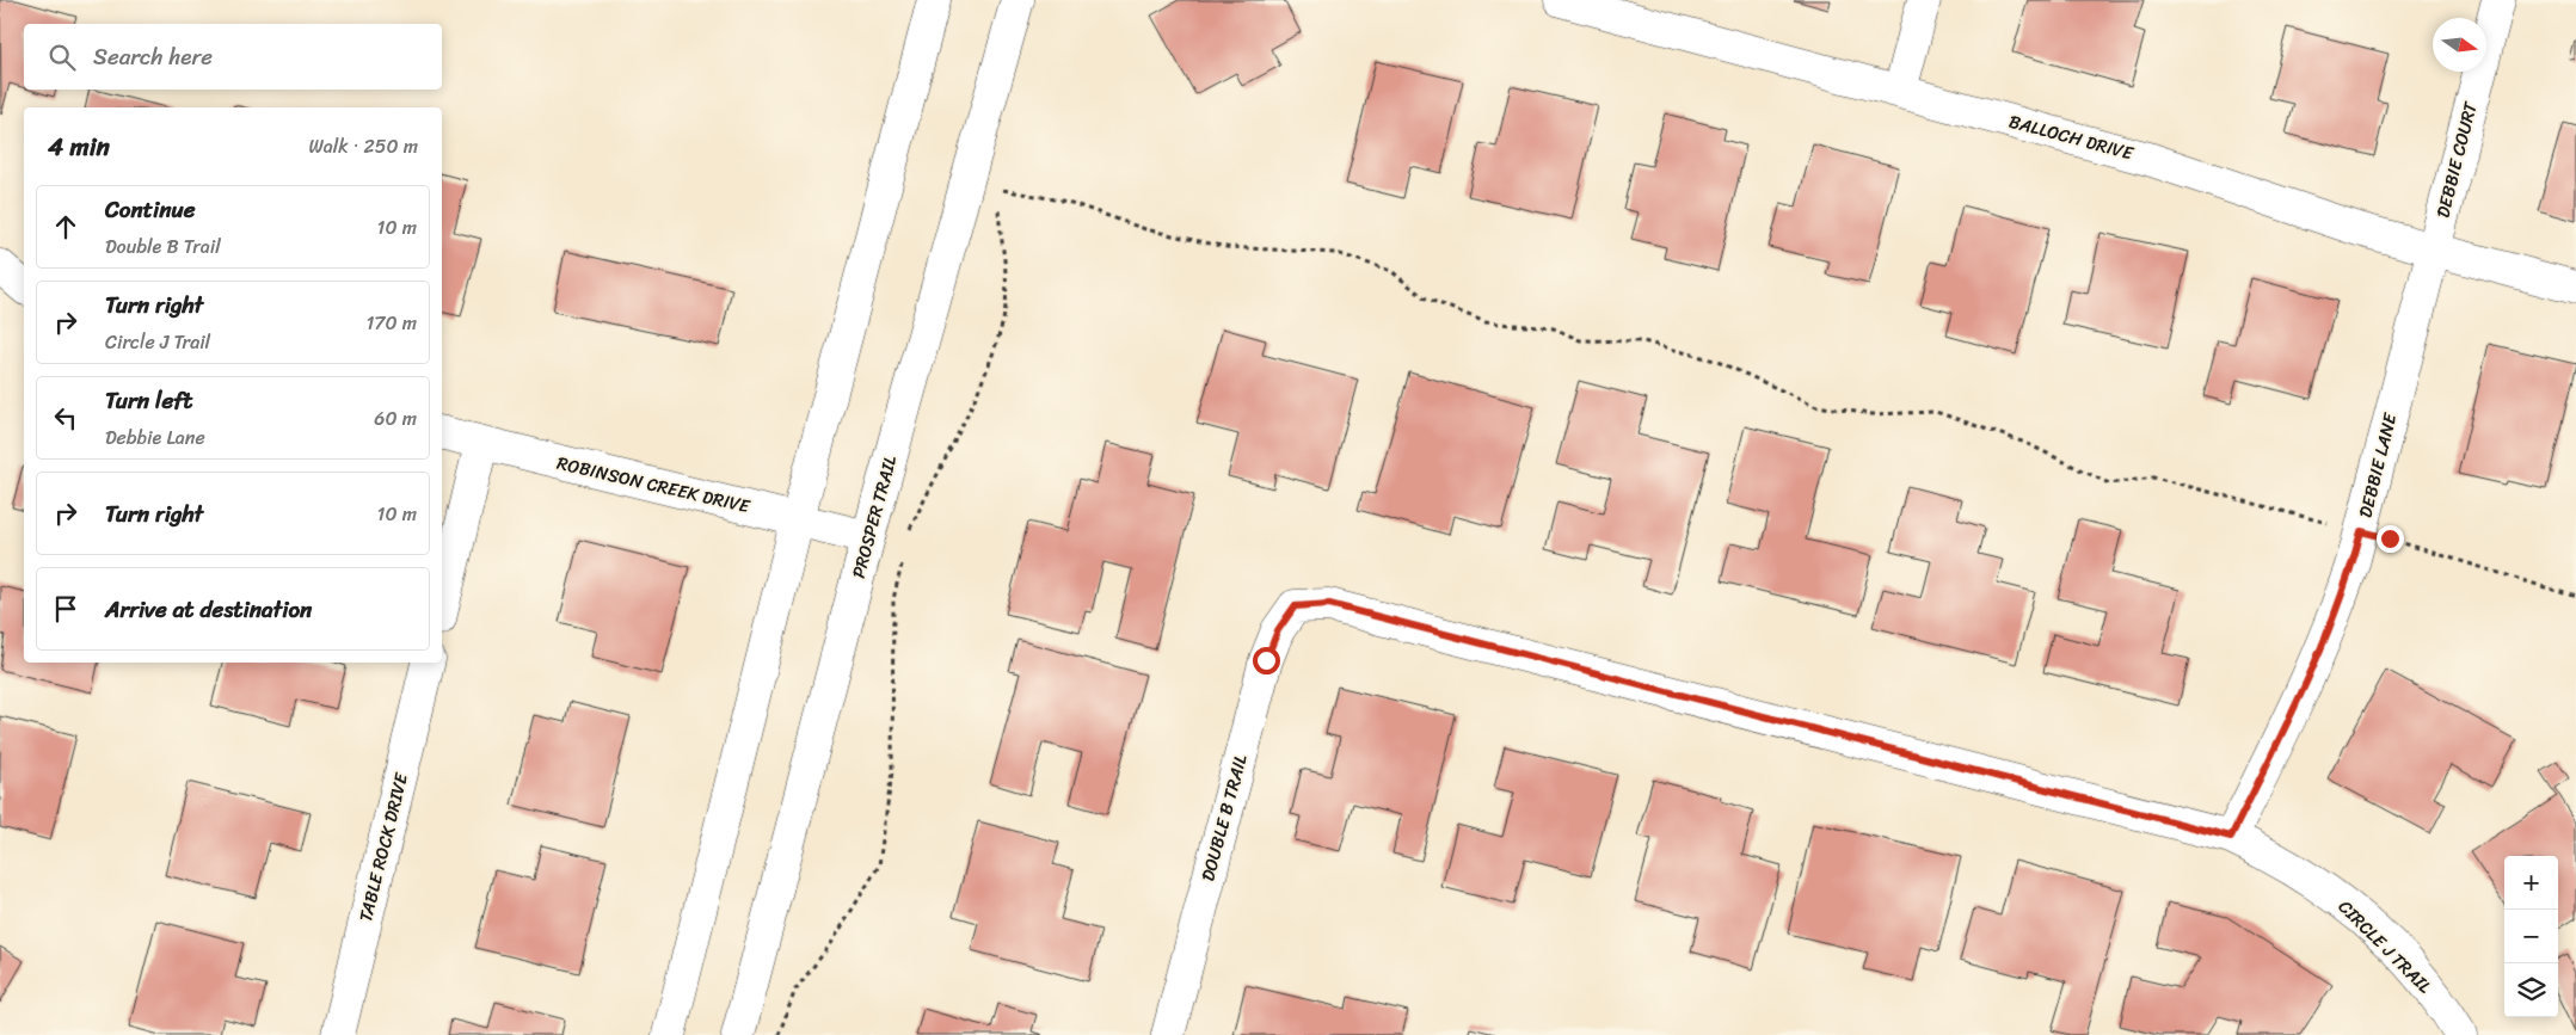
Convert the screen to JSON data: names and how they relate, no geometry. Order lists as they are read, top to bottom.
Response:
{
  "streets": {
    "street": [
      "BALLOCH DRIVE",
      "DEBBIE COURT",
      "DEBBIE LANE",
      "ROBINSON CREEK DRIVE",
      "PROSPER TRAIL",
      "DOUBLE B TRAIL",
      "TABLE ROCK DRIVE",
      "CIRCLE J TRAIL"
    ]
  },
  "crossings": [
    ["BALLOCH DRIVE", "DEBBIE COURT"],
    ["BALLOCH DRIVE", "DEBBIE LANE"],
    ["DEBBIE COURT", "DEBBIE LANE"],
    ["DEBBIE LANE", "CIRCLE J TRAIL"],
    ["ROBINSON CREEK DRIVE", "PROSPER TRAIL"],
    ["DOUBLE B TRAIL", "CIRCLE J TRAIL"]
  ],
  "north": "right",
  "page": {
    "search": "Search here",
    "heading": ["4 min", "Walk · 250 m"],
    "list": [
      ["Continue", "Double B Trail", "10 m"],
      ["Turn right", "Circle J Trail", "170 m"],
      ["Turn left", "Debbie Lane", "60 m"],
      ["Turn right", "10 m"],
      "Arrive at destination"
    ],
    "map_buttons": ["+", "−"]
  }
}
